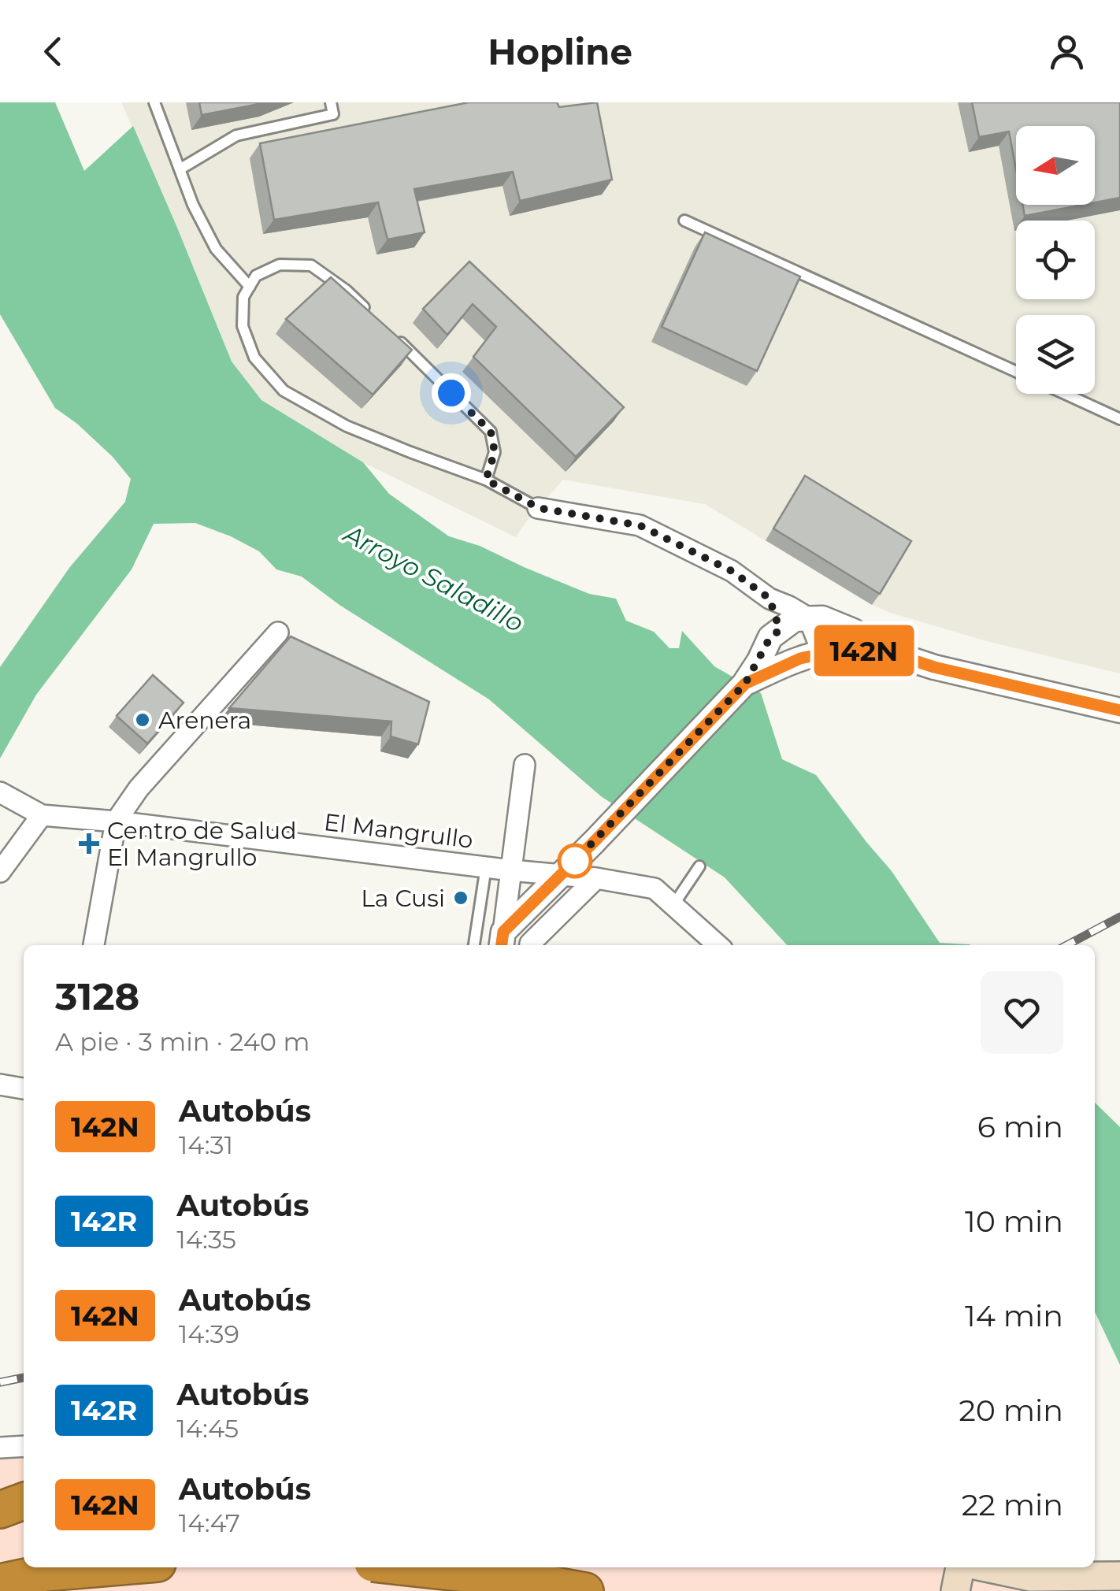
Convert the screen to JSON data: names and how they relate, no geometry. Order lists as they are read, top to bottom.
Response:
{
  "streets": {
    "street": ["El Mangrullo"]
  },
  "water": ["Arroyo Saladillo"],
  "places": {
    "other": ["Arenera", "La Cusi"],
    "health": ["Centro de Salud El Mangrullo"]
  },
  "lines": ["bus line 142N"],
  "north": "left",
  "page": {
    "header": "Hopline",
    "on_map": "142N",
    "heading": ["3128", "A pie · 3 min · 240 m"],
    "list": [
      {
        "mark": "142N",
        "name": "Autobús",
        "note": "14:31",
        "value": "6 min"
      },
      {
        "mark": "142R",
        "name": "Autobús",
        "note": "14:35",
        "value": "10 min"
      },
      {
        "mark": "142N",
        "name": "Autobús",
        "note": "14:39",
        "value": "14 min"
      },
      {
        "mark": "142R",
        "name": "Autobús",
        "note": "14:45",
        "value": "20 min"
      },
      {
        "mark": "142N",
        "name": "Autobús",
        "note": "14:47",
        "value": "22 min"
      }
    ]
  }
}
